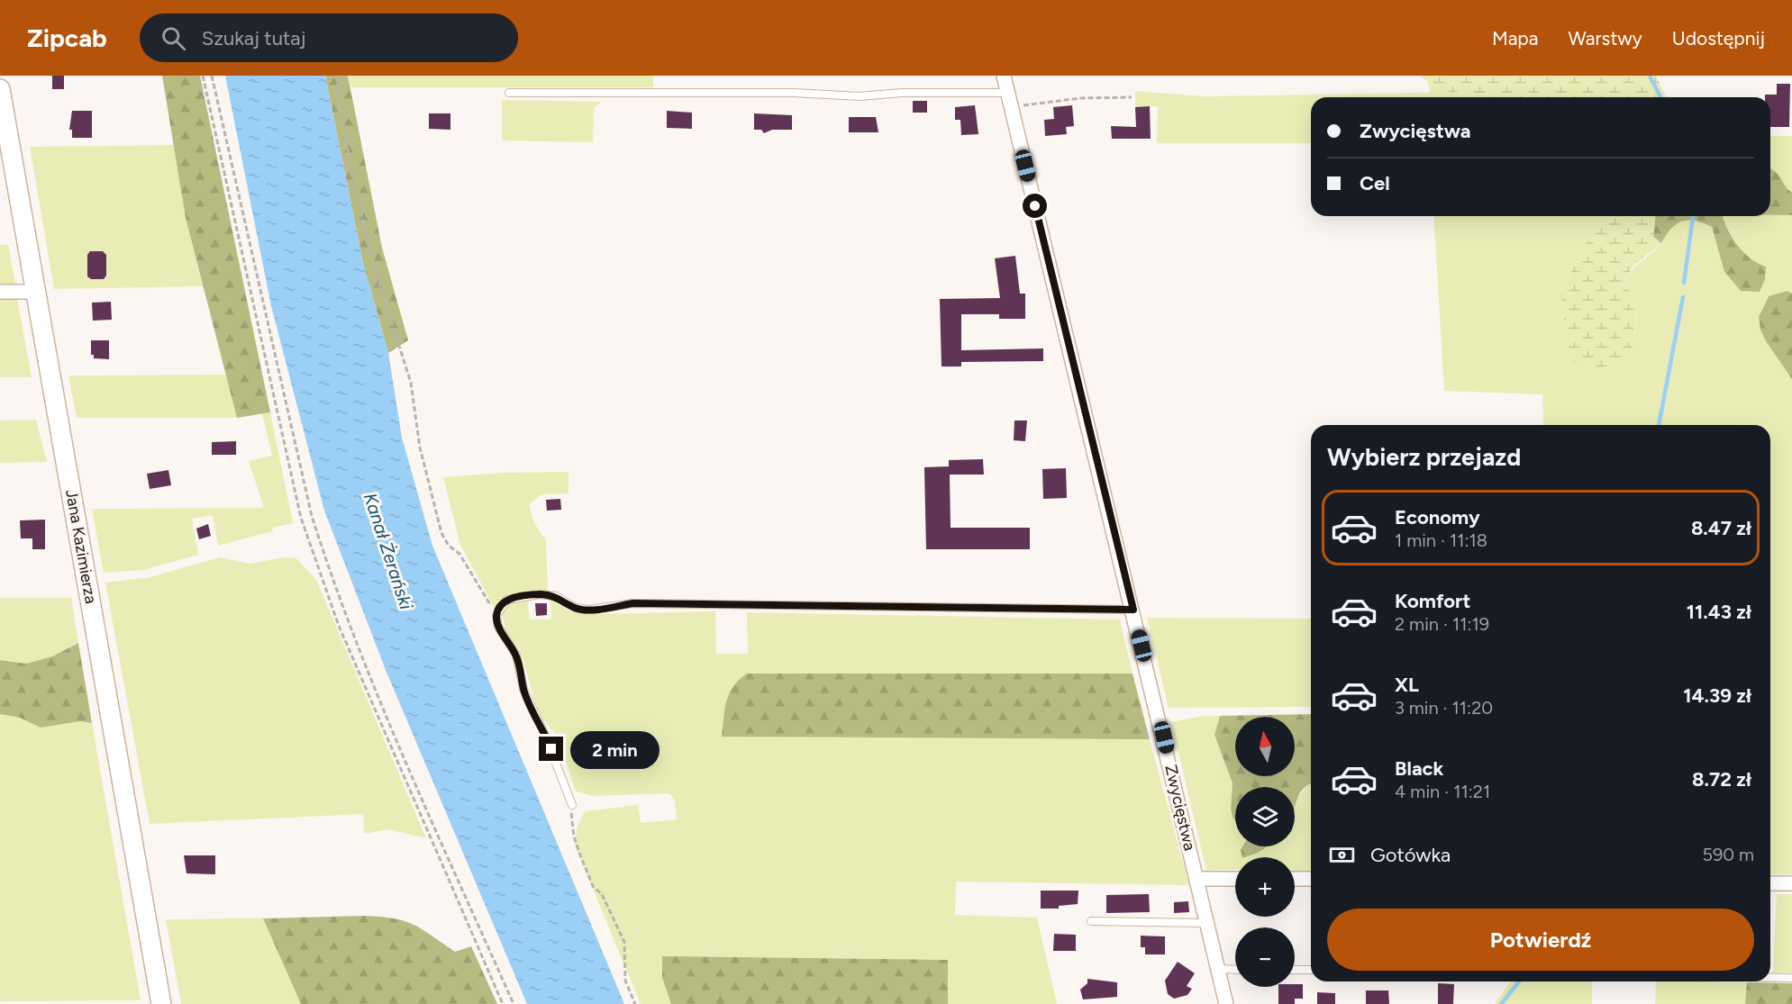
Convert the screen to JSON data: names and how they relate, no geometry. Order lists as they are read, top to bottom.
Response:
{
  "streets": {
    "main road": ["Jana Kazimierza"],
    "street": ["Zwycięstwa"]
  },
  "water": ["Kanał Żerański"],
  "north": "top",
  "page": {
    "header": "Zipcab",
    "search": "Szukaj tutaj",
    "nav": ["Mapa", "Warstwy", "Udostępnij"],
    "banner": ["Zwycięstwa", "Cel"],
    "heading": "Wybierz przejazd",
    "list": [
      {
        "name": "Economy",
        "note": "1 min · 11:18",
        "value": "8.47 zł"
      },
      {
        "name": "Komfort",
        "note": "2 min · 11:19",
        "value": "11.43 zł"
      },
      {
        "name": "XL",
        "note": "3 min · 11:20",
        "value": "14.39 zł"
      },
      {
        "name": "Black",
        "note": "4 min · 11:21",
        "value": "8.72 zł"
      }
    ],
    "map_buttons": ["+", "−"],
    "bubble": "2 min",
    "pay": ["Gotówka", "590 m"],
    "buttons": "Potwierdź"
  }
}
